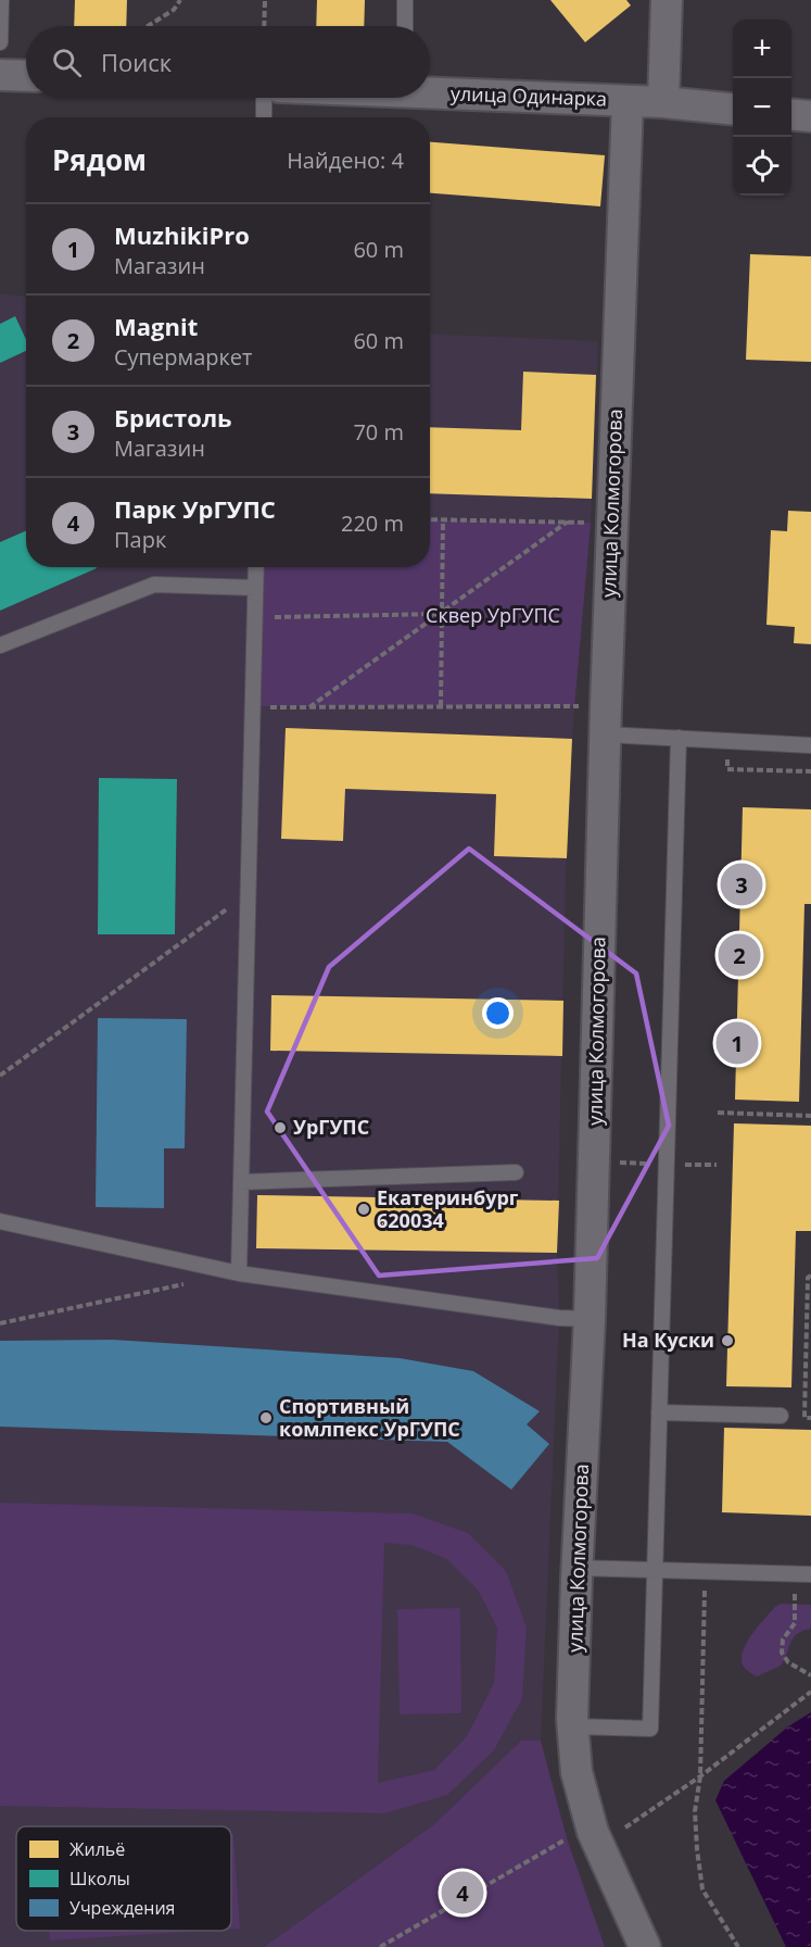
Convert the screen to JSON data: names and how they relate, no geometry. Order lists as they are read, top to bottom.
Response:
{
  "streets": {
    "street": ["улица Одинарка", "улица Колмогорова"]
  },
  "crossings": [
    ["улица Одинарка", "улица Колмогорова"]
  ],
  "parks": ["Сквер УрГУПС"],
  "places": [
    "УрГУПС",
    "Екатеринбург 620034",
    "На Куски",
    "Спортивный комлпекс УрГУПС"
  ],
  "legend": ["Жильё", "Школы", "Учреждения"],
  "page": {
    "map_buttons": ["+", "−"],
    "search": "Поиск",
    "heading": ["Рядом", "Найдено: 4"],
    "list": [
      {
        "mark": "1",
        "name": "MuzhikiPro",
        "note": "Магазин",
        "value": "60 m"
      },
      {
        "mark": "2",
        "name": "Magnit",
        "note": "Супермаркет",
        "value": "60 m"
      },
      {
        "mark": "3",
        "name": "Бристоль",
        "note": "Магазин",
        "value": "70 m"
      },
      {
        "mark": "4",
        "name": "Парк УрГУПС",
        "note": "Парк",
        "value": "220 m"
      }
    ],
    "pins": [
      "3",
      "2",
      "1",
      "4"
    ]
  }
}
